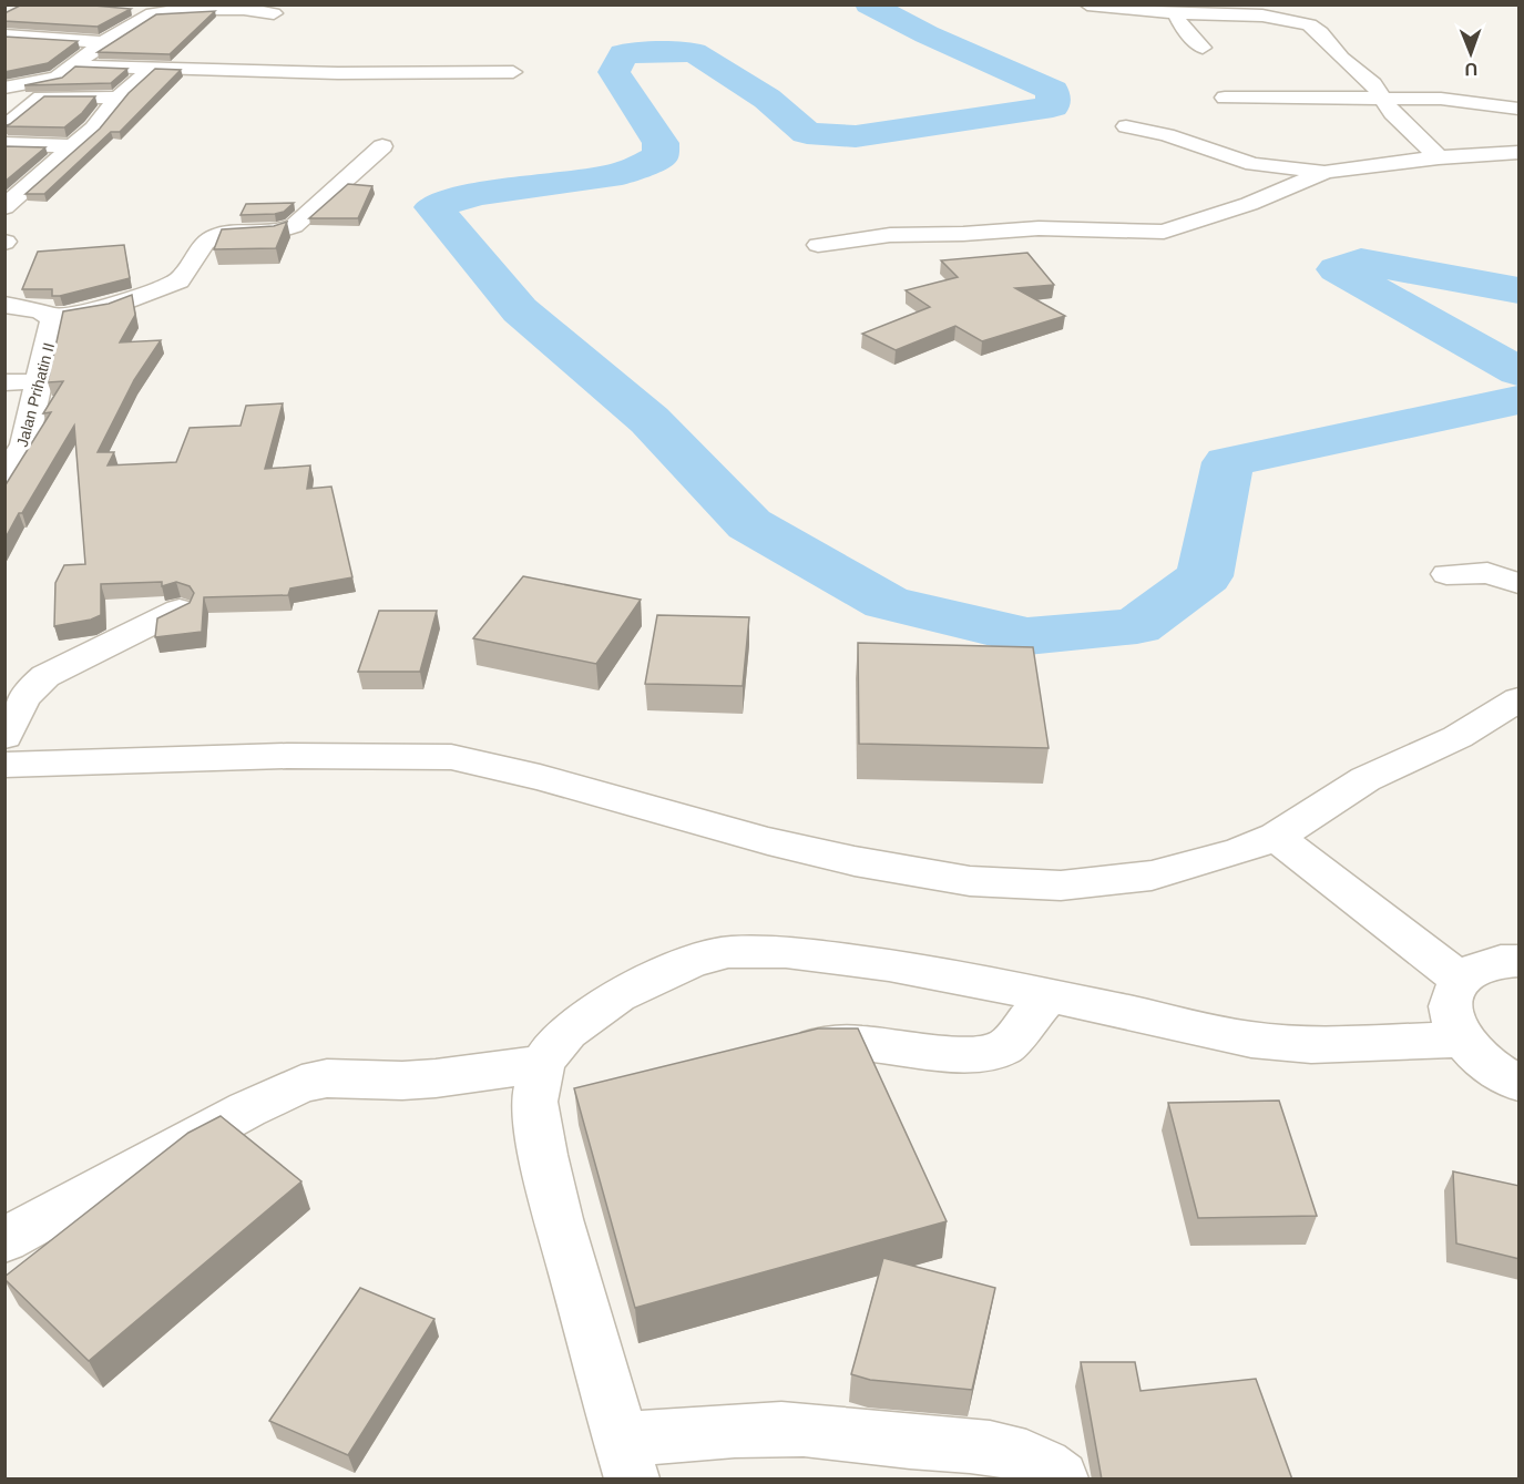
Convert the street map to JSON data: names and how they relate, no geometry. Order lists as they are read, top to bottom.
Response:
{
  "streets": {
    "street": ["Jalan Prihatin II"]
  },
  "north": "bottom"
}
